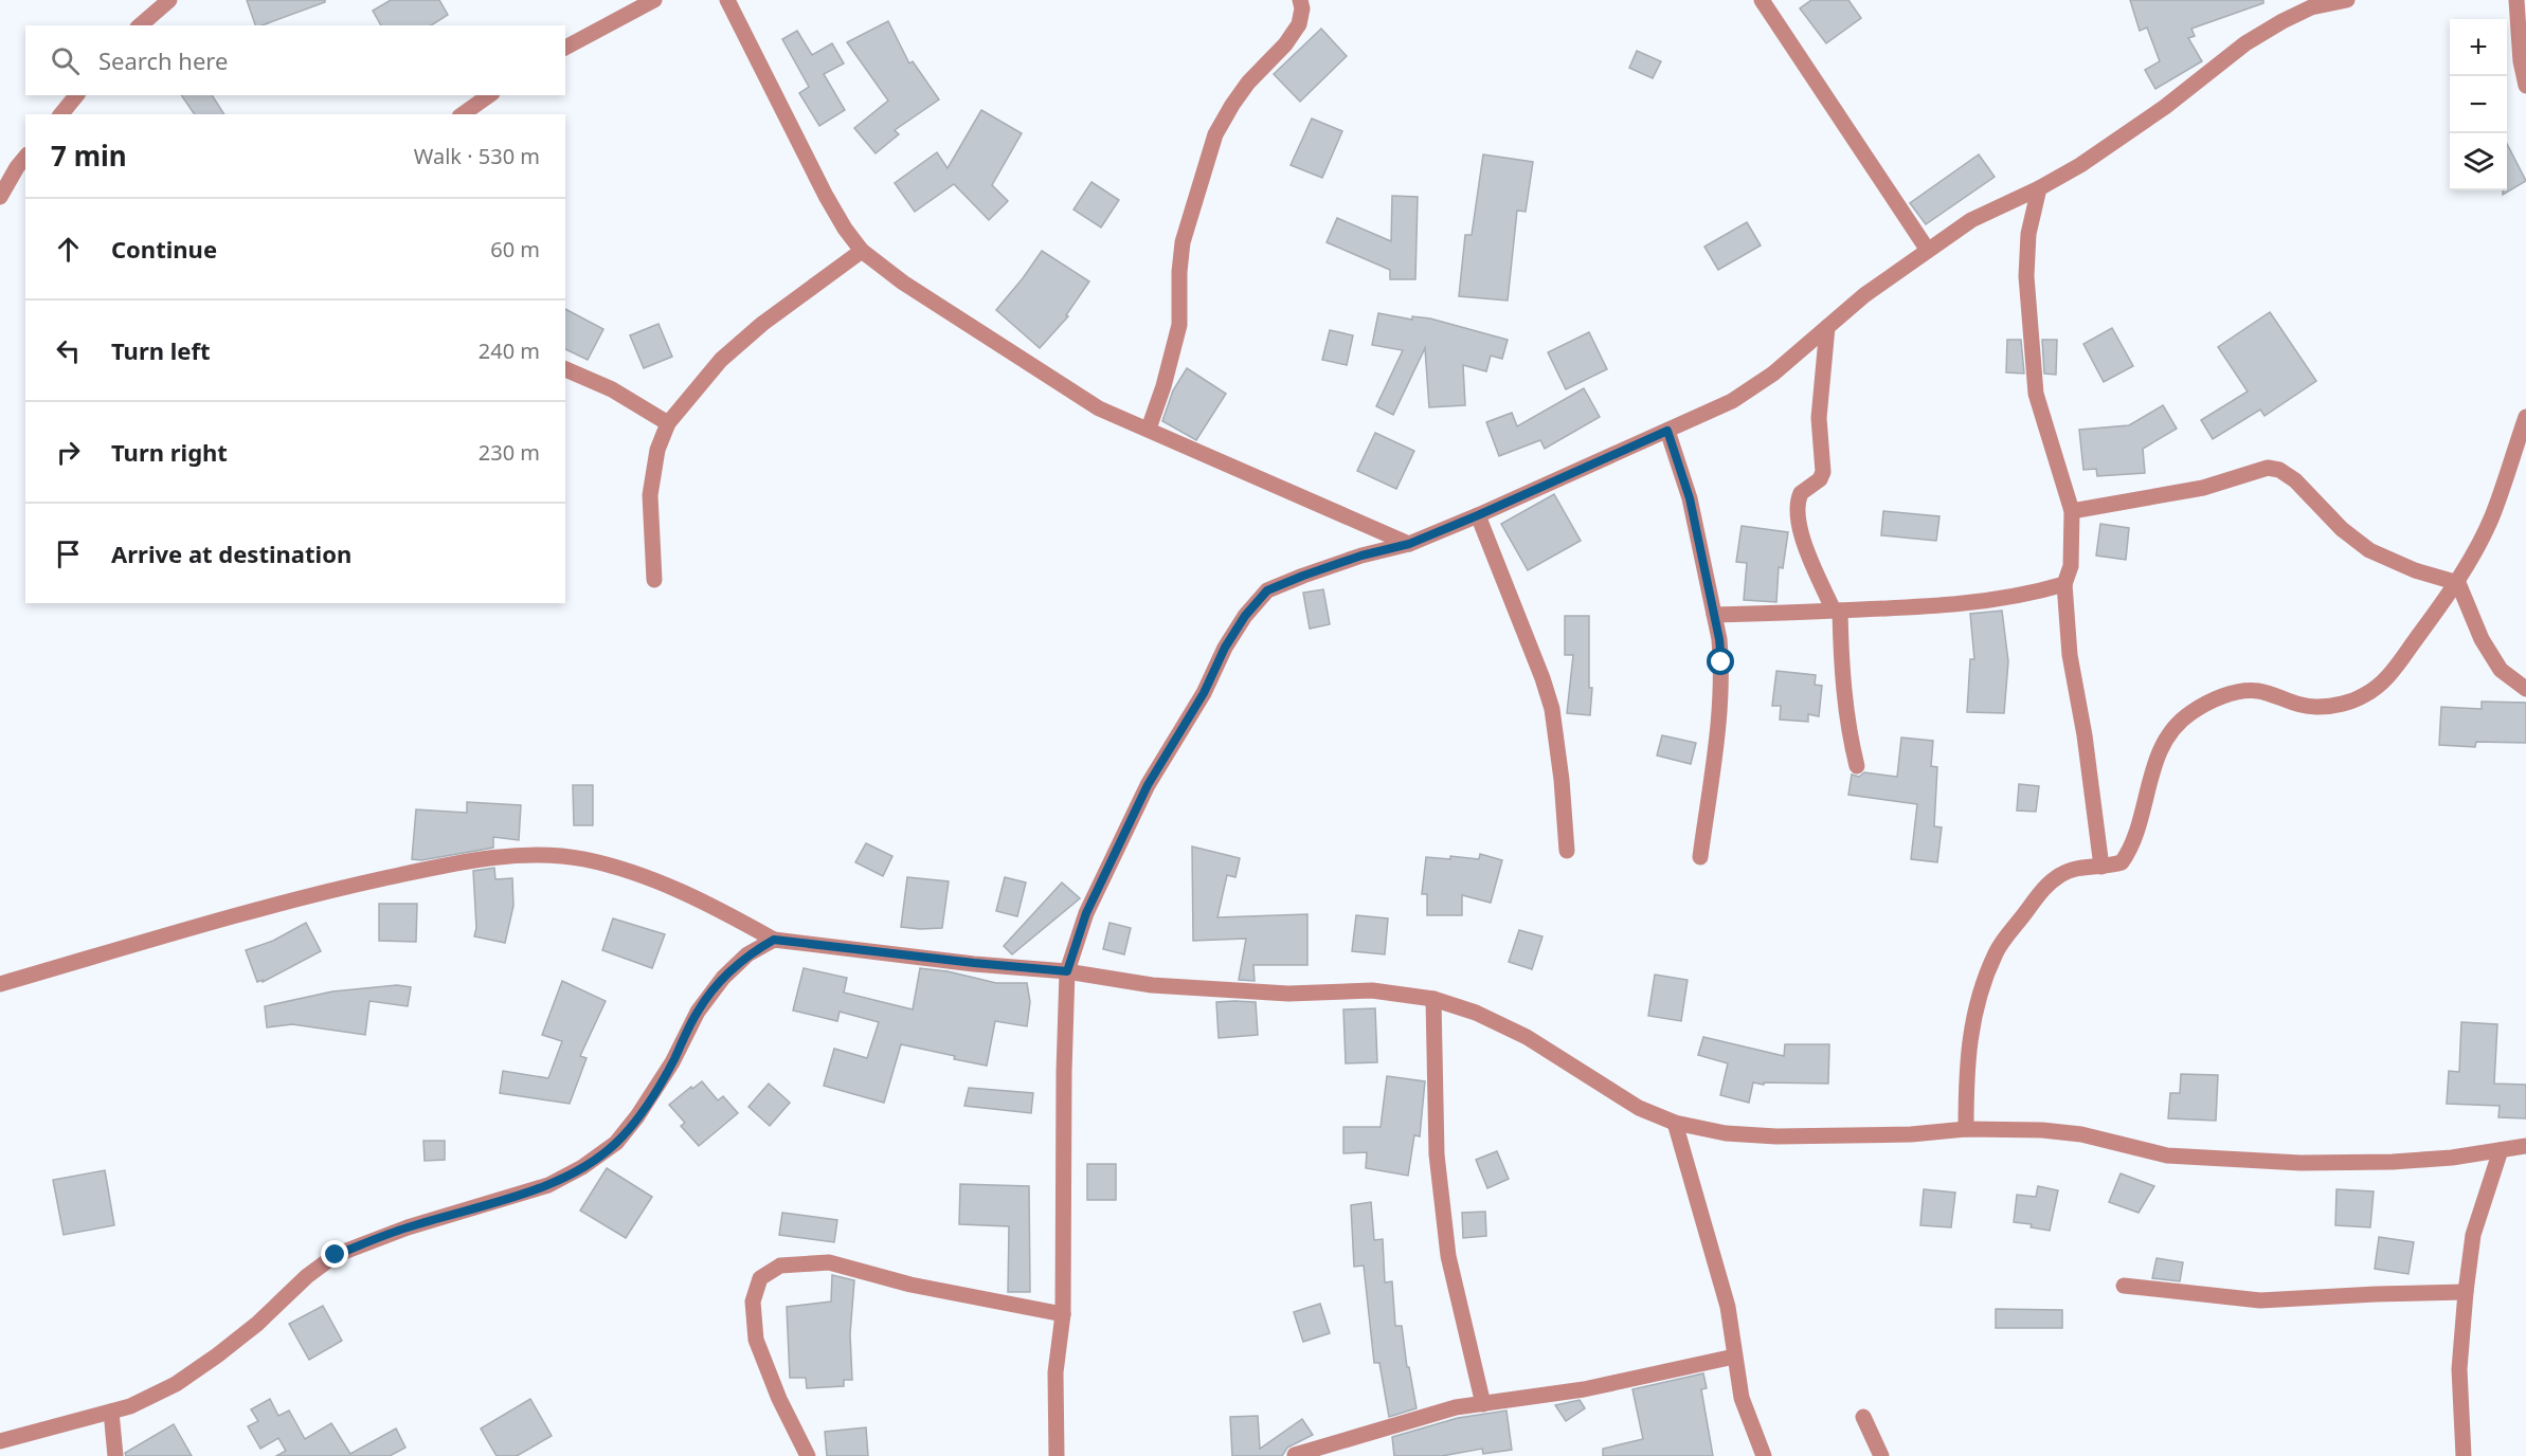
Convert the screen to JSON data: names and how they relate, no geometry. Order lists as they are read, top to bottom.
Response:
{
  "page": {
    "map_buttons": ["+", "−"],
    "search": "Search here",
    "heading": ["7 min", "Walk · 530 m"],
    "list": [
      ["Continue", "60 m"],
      ["Turn left", "240 m"],
      ["Turn right", "230 m"],
      "Arrive at destination"
    ]
  }
}
